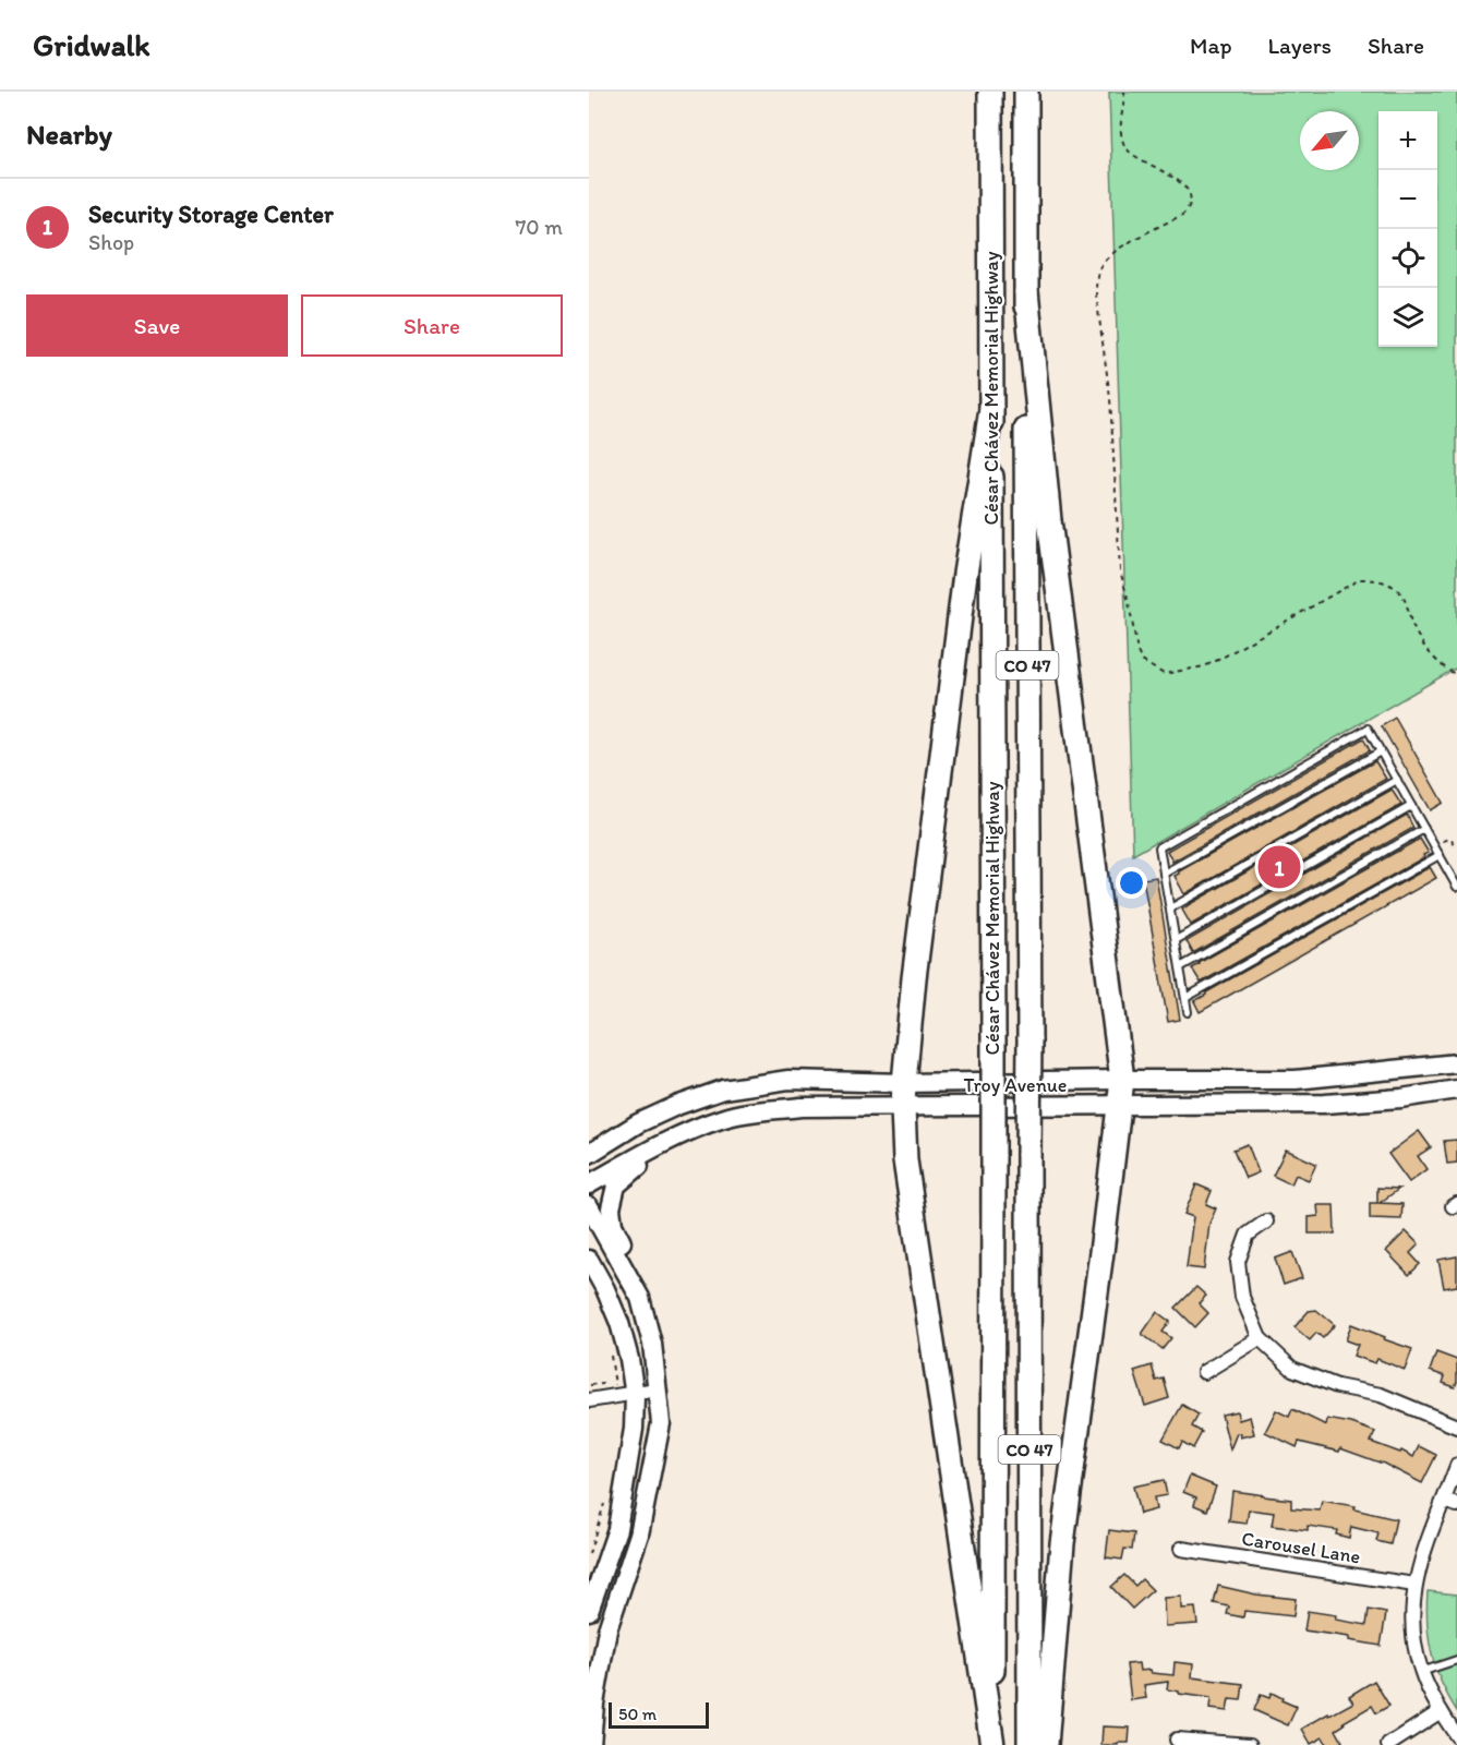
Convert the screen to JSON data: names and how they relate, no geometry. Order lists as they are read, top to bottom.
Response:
{
  "streets": {
    "highway": ["César Chávez Memorial Highway", "CO 47"],
    "main road": ["Troy Avenue"],
    "street": ["Carousel Lane"]
  },
  "scale_bar": "50 m",
  "north": "bottom left",
  "page": {
    "header": "Gridwalk",
    "nav": ["Map", "Layers", "Share"],
    "heading": "Nearby",
    "map_buttons": ["+", "−"],
    "list": [
      {
        "mark": "1",
        "name": "Security Storage Center",
        "note": "Shop",
        "value": "70 m"
      }
    ],
    "buttons": ["Save", "Share"],
    "pins": "1",
    "scale": "50 m"
  }
}
